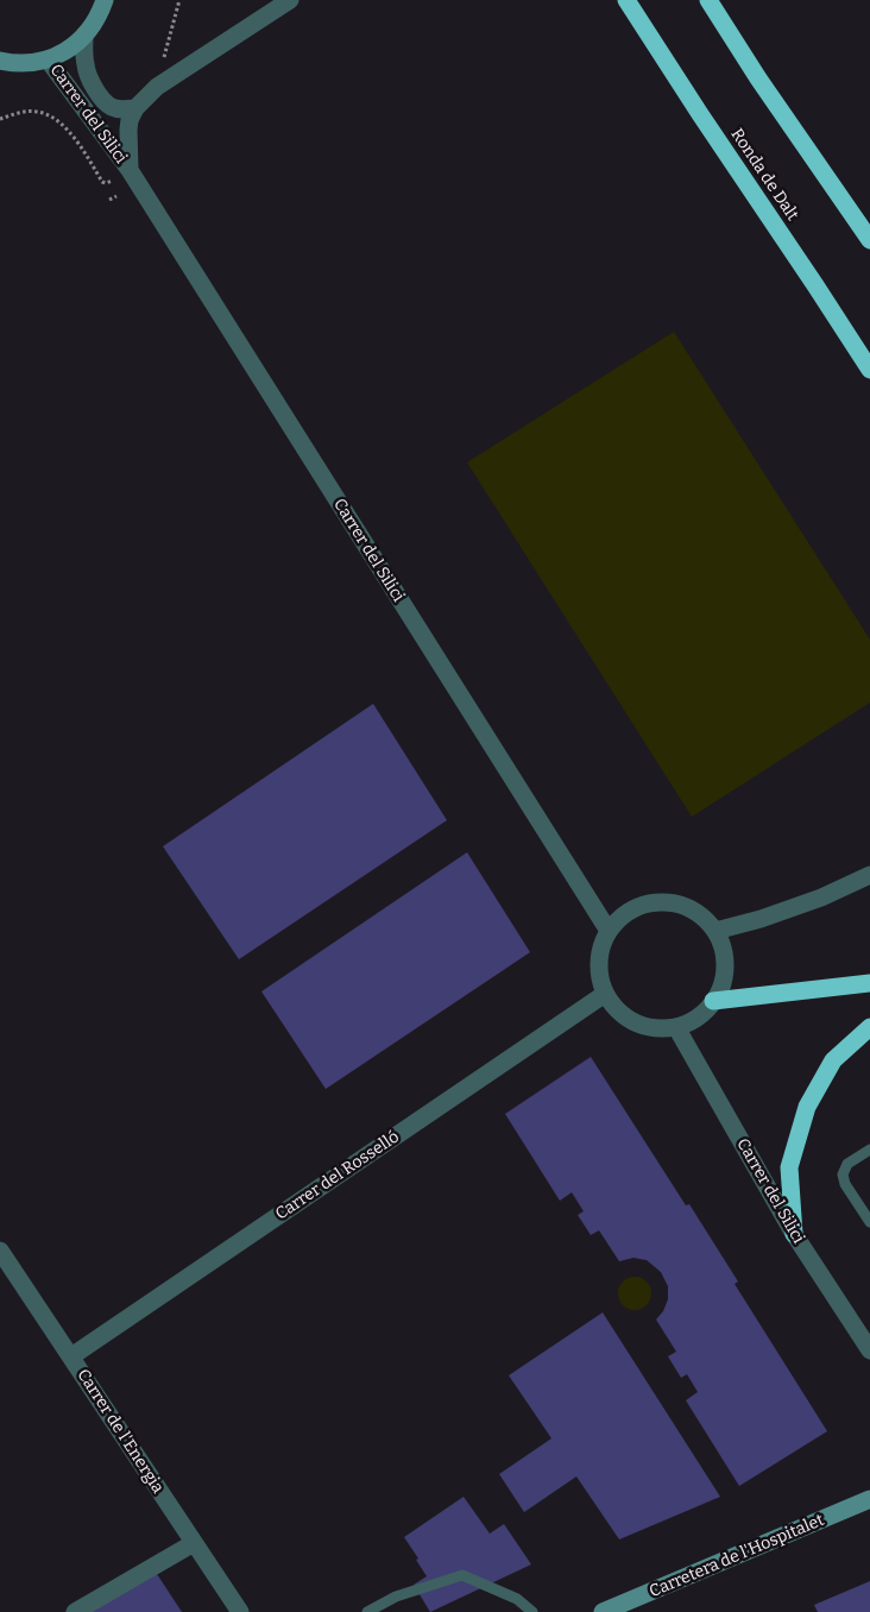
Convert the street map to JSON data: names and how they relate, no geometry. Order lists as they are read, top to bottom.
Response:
{
  "streets": {
    "highway": ["Ronda de Dalt"],
    "main road": ["Carretera de l'Hospitalet"],
    "street": ["Carrer del Silici", "Carrer del Rosselló", "Carrer de l'Energia"]
  },
  "crossings": [
    ["Carrer del Silici", "Carrer del Rosselló"],
    ["Carrer del Rosselló", "Carrer de l'Energia"]
  ]
}
